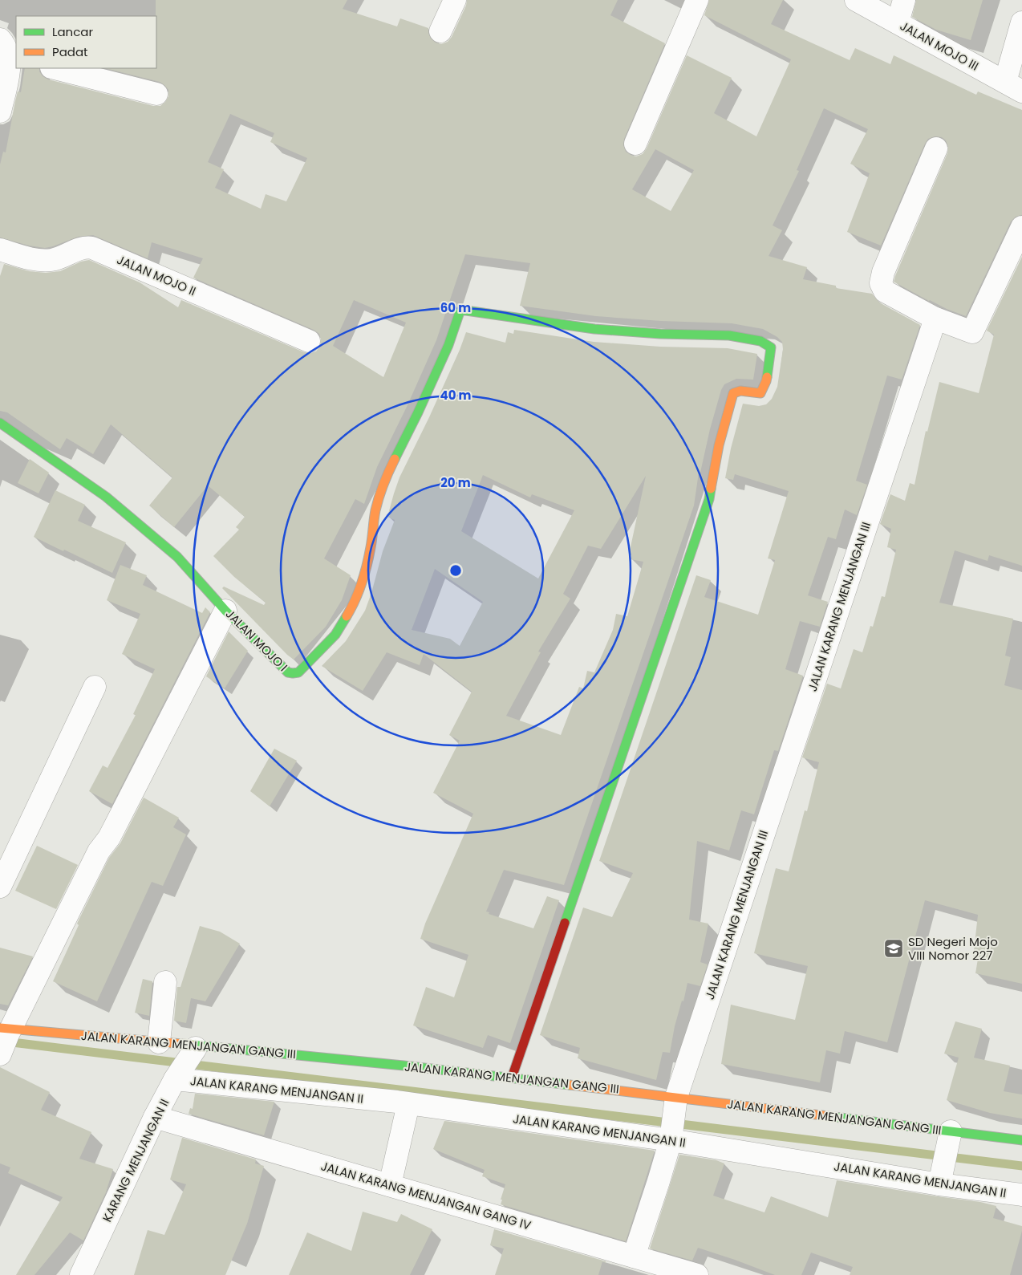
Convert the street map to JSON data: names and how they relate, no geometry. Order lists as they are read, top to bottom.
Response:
{
  "streets": {
    "street": [
      "JALAN MOJO III",
      "JALAN MOJO II",
      "JALAN KARANG MENJANGAN III",
      "JALAN MOJO I",
      "JALAN KARANG MENJANGAN GANG III",
      "JALAN KARANG MENJANGAN II",
      "KARANG MENJANGAN II",
      "JALAN KARANG MENJANGAN GANG IV"
    ]
  },
  "crossings": [
    ["JALAN KARANG MENJANGAN III", "JALAN KARANG MENJANGAN GANG III"],
    ["JALAN KARANG MENJANGAN III", "JALAN KARANG MENJANGAN II"],
    ["JALAN KARANG MENJANGAN III", "JALAN KARANG MENJANGAN GANG IV"],
    ["JALAN MOJO I", "JALAN KARANG MENJANGAN GANG III"],
    ["JALAN KARANG MENJANGAN GANG III", "KARANG MENJANGAN II"],
    ["JALAN KARANG MENJANGAN II", "KARANG MENJANGAN II"],
    ["KARANG MENJANGAN II", "JALAN KARANG MENJANGAN GANG IV"]
  ],
  "places": {
    "school or university": ["SD Negeri Mojo VIII Nomor 227"]
  },
  "legend": ["Lancar", "Padat"],
  "rings": ["60 m", "40 m", "20 m"]
}
